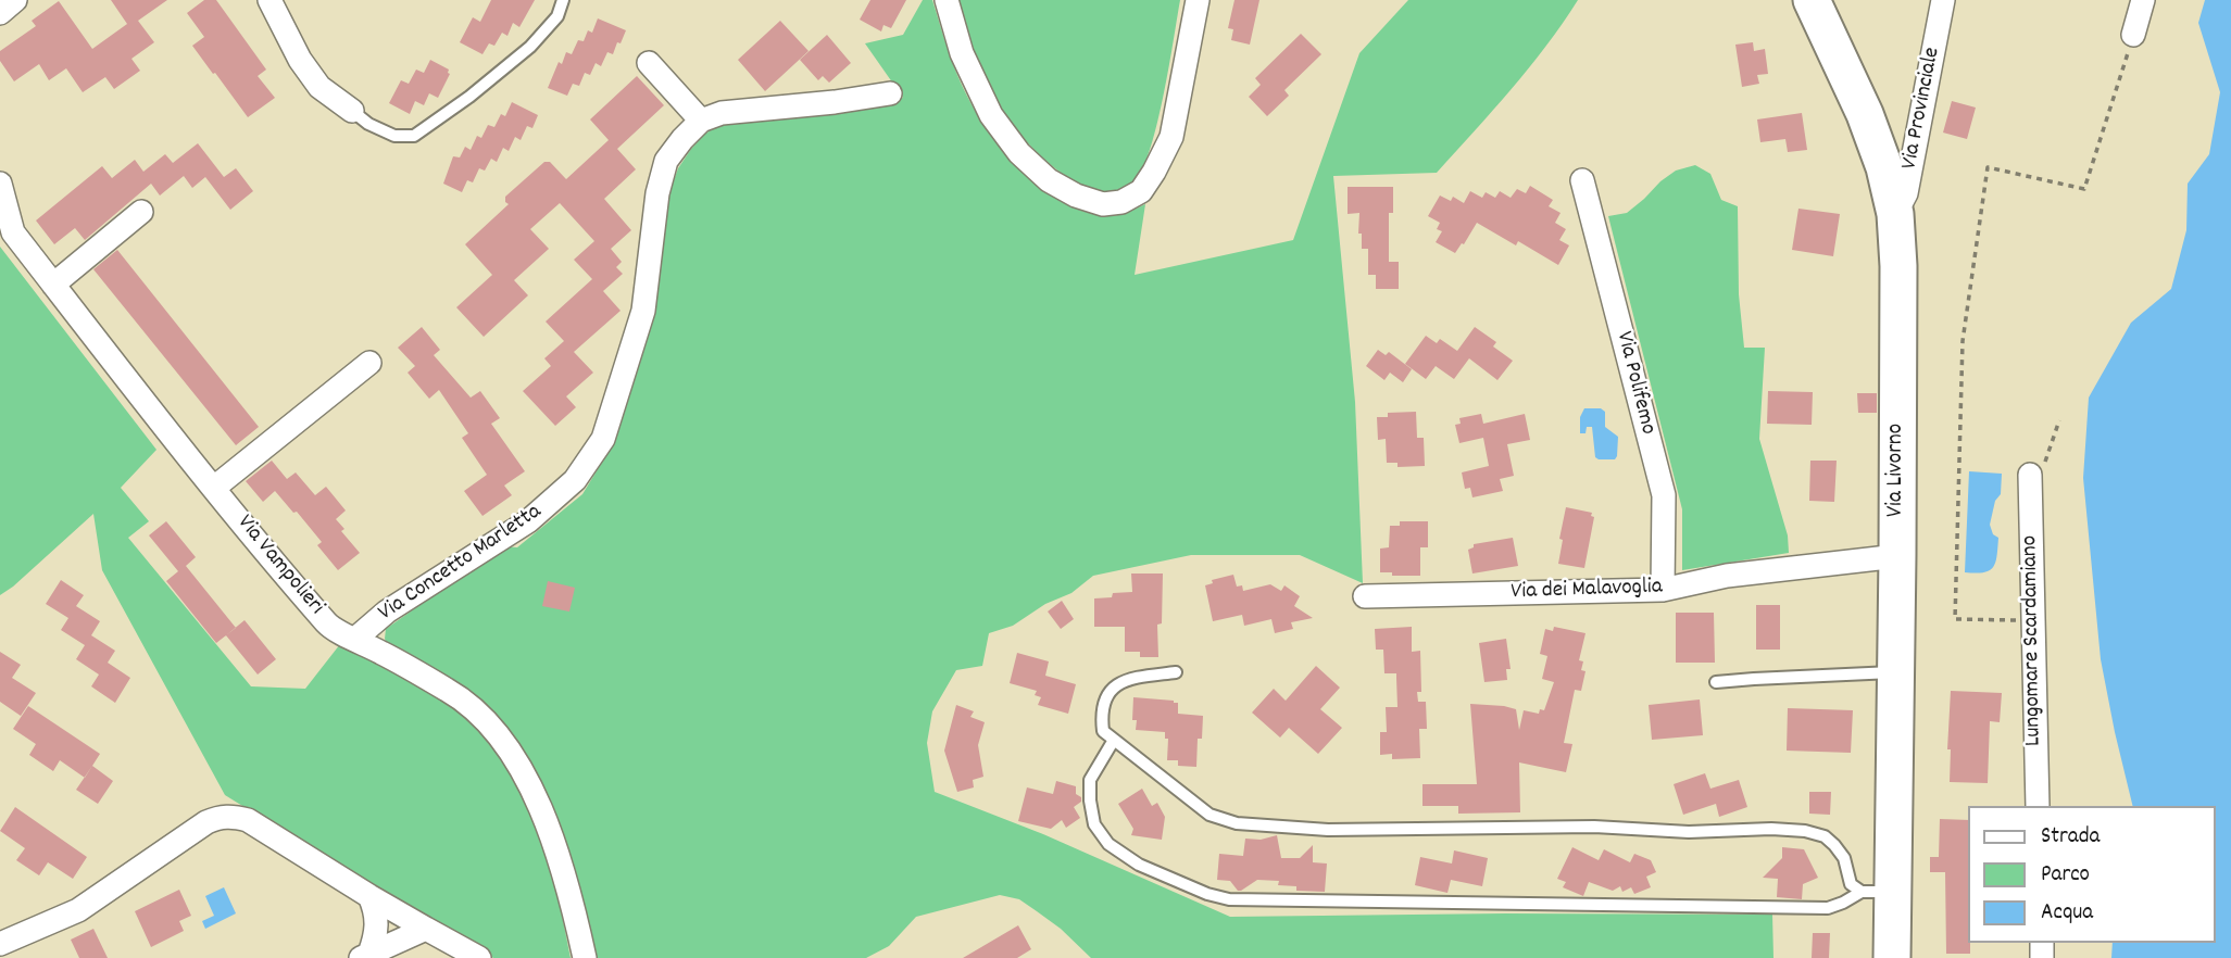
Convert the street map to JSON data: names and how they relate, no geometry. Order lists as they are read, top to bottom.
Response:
{
  "streets": {
    "main road": ["Via Livorno"],
    "street": [
      "Via Provinciale",
      "Via Polifemo",
      "Via Concetto Marletta",
      "Via Vampolieri",
      "Via dei Malavoglia",
      "Lungomare Scardamiano"
    ]
  },
  "crossings": [
    ["Via Provinciale", "Via Livorno"],
    ["Via Polifemo", "Via dei Malavoglia"],
    ["Via Livorno", "Via dei Malavoglia"],
    ["Via Concetto Marletta", "Via Vampolieri"]
  ],
  "legend": ["Strada", "Parco", "Acqua"]
}
